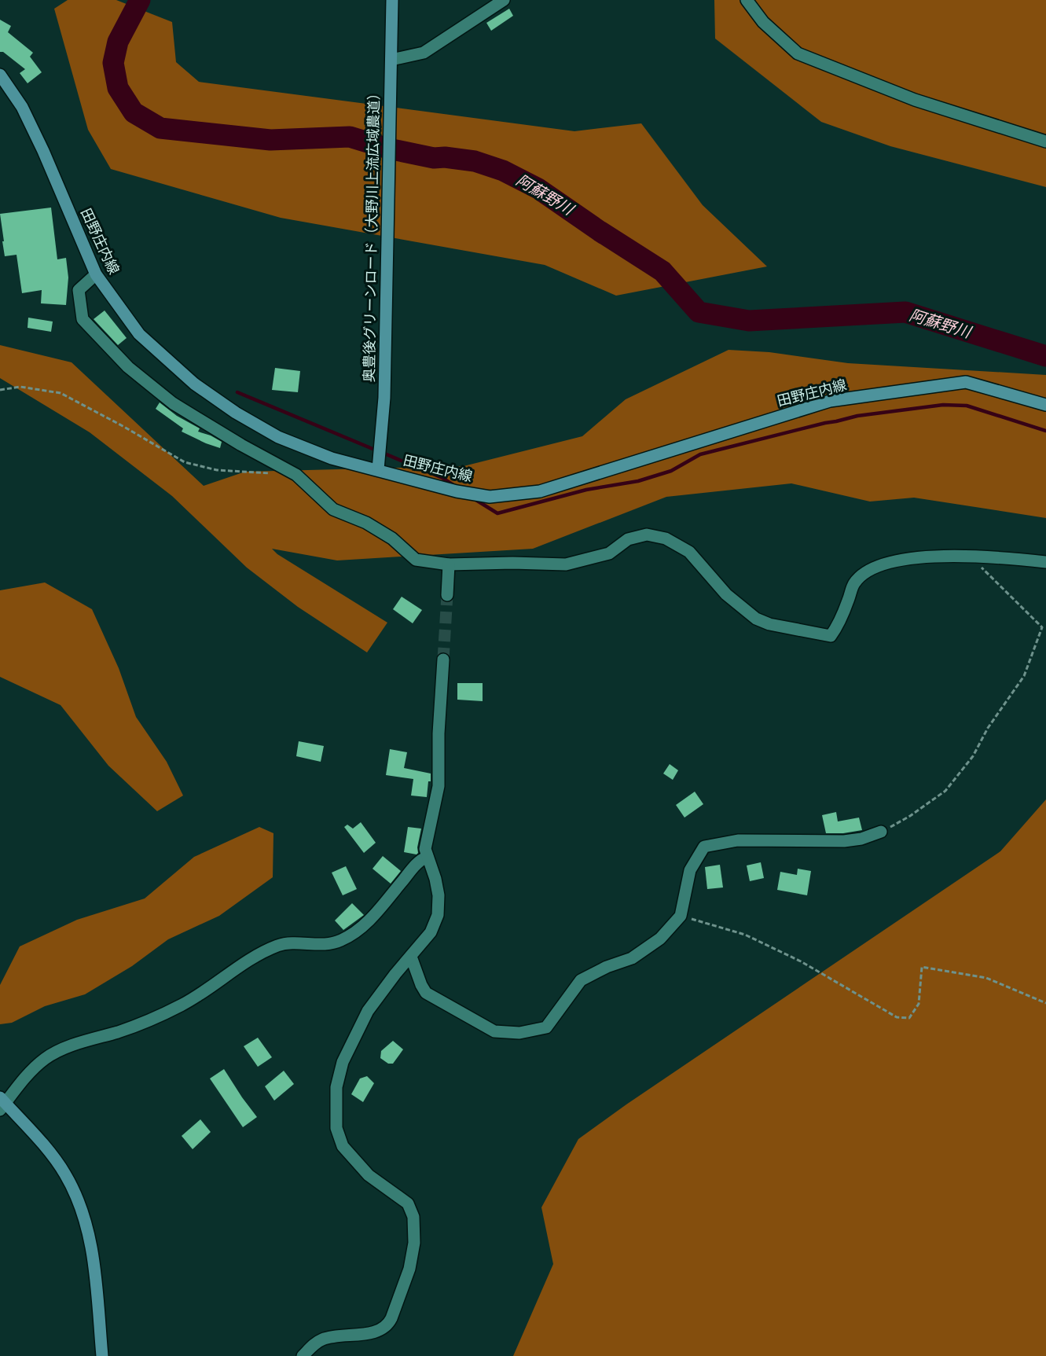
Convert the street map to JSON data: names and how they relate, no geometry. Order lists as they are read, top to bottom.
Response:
{
  "streets": {
    "main road": ["奥豊後グリーンロード（大野川上流広域農道）", "田野庄内線"]
  },
  "crossings": [
    ["奥豊後グリーンロード（大野川上流広域農道）", "田野庄内線"]
  ],
  "water": ["阿蘇野川"]
}
